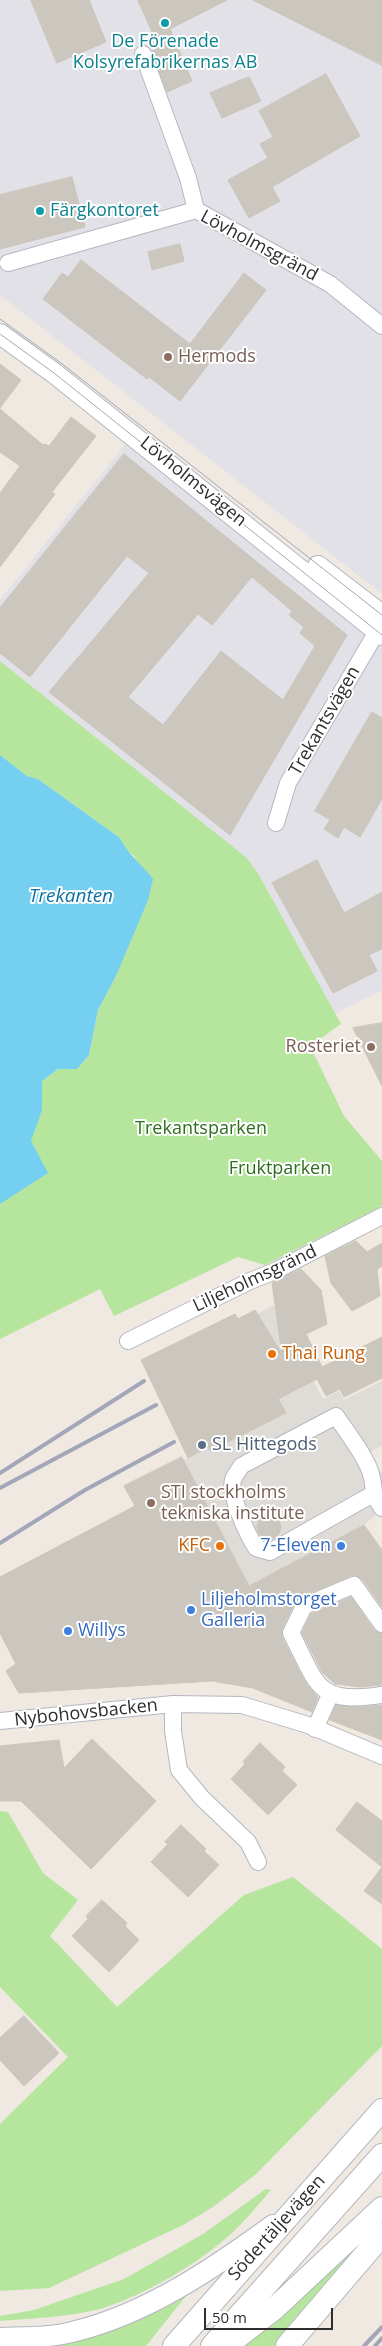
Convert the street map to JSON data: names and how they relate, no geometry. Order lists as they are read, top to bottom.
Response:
{
  "streets": {
    "main road": ["Södertäljevägen"],
    "street": [
      "Lövholmsgränd",
      "Lövholmsvägen",
      "Trekantsvägen",
      "Liljeholmsgränd",
      "Nybohovsbacken"
    ]
  },
  "crossings": [
    ["Lövholmsvägen", "Trekantsvägen"]
  ],
  "water": ["Trekanten"],
  "parks": ["Trekantsparken", "Fruktparken"],
  "places": [
    "De Förenade Kolsyrefabrikernas AB",
    "Färgkontoret",
    "Hermods",
    "Rosteriet",
    "Thai Rung",
    "SL Hittegods",
    "STI stockholms tekniska institute",
    "KFC",
    "7-Eleven",
    "Liljeholmstorget Galleria",
    "Willys"
  ],
  "scale_bar": "50 m"
}
